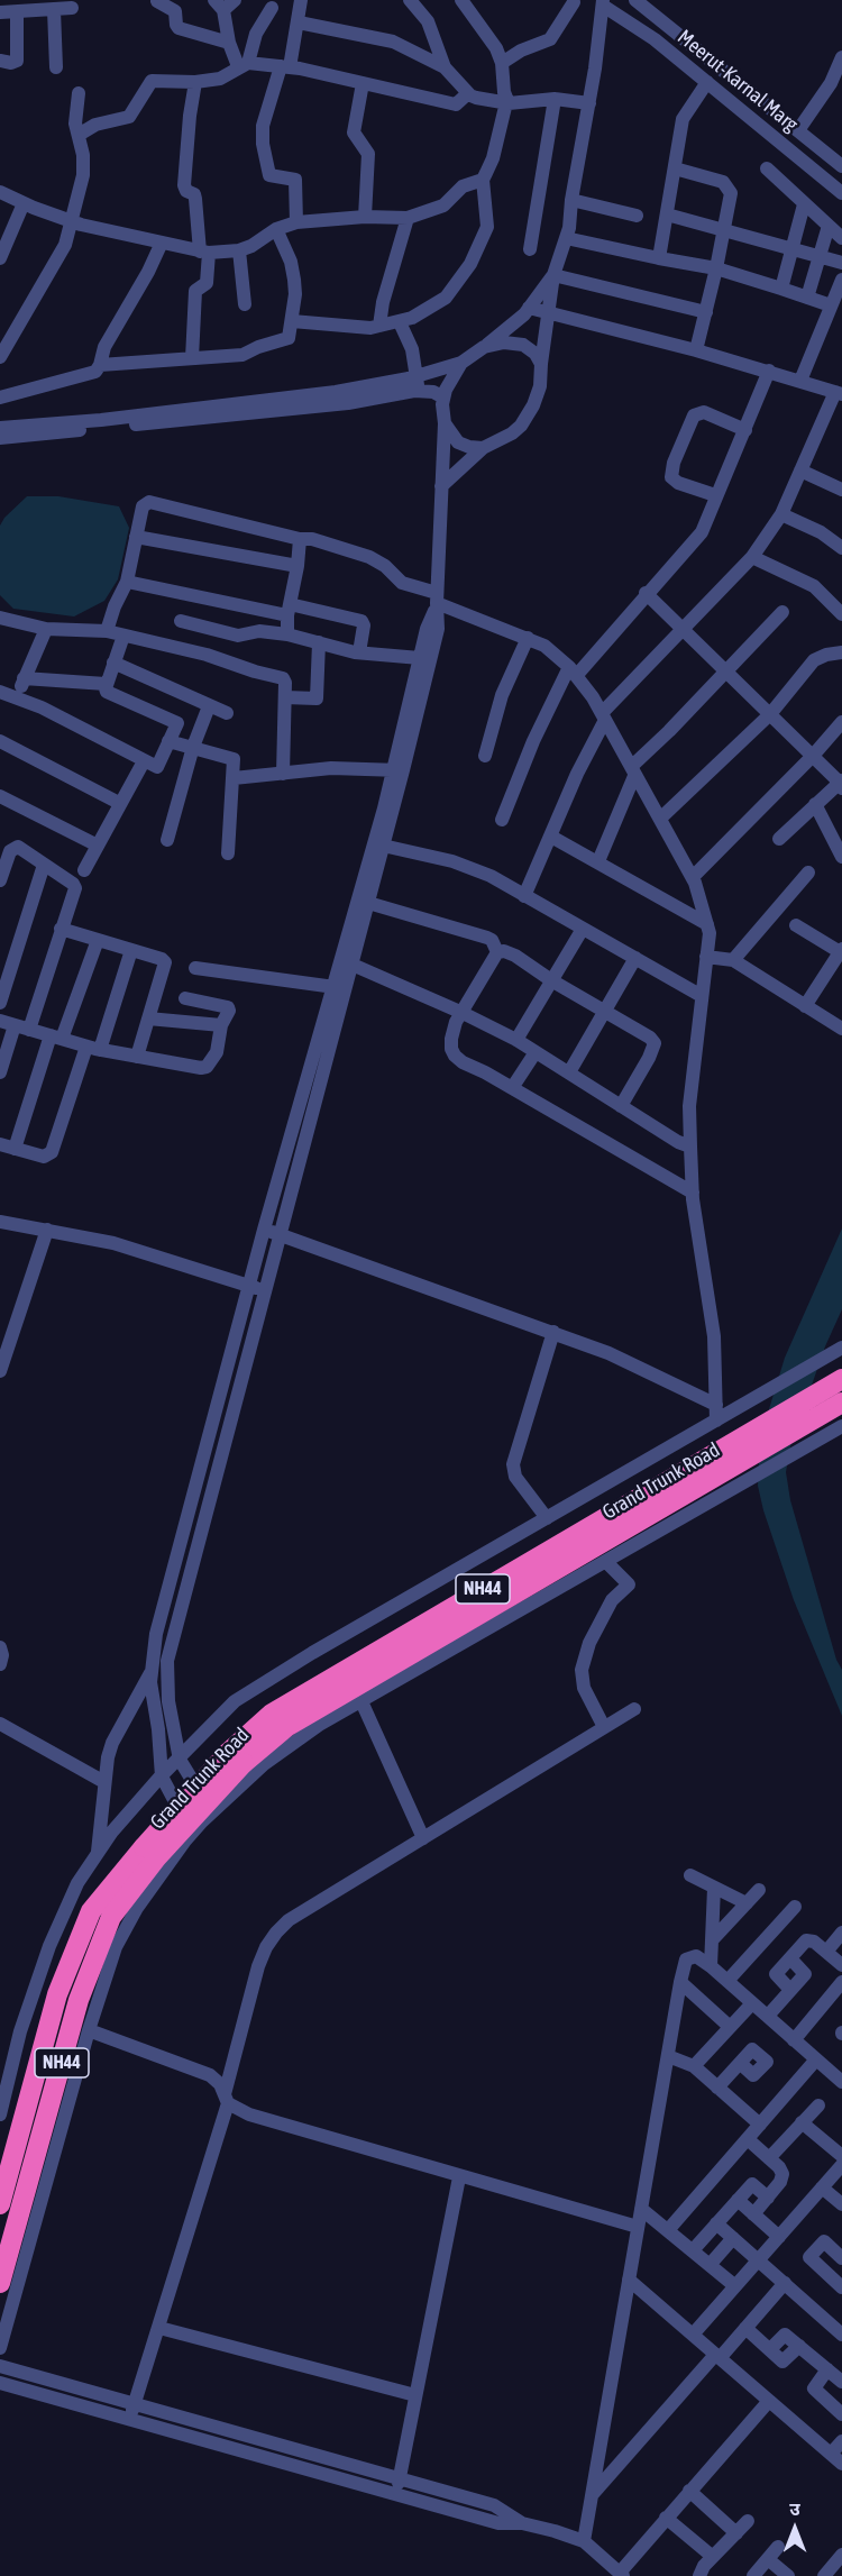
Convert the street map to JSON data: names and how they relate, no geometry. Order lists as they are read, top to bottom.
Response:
{
  "streets": {
    "highway": ["Grand Trunk Road", "NH44"],
    "street": ["Meerut-Karnal Marg"]
  },
  "crossings": [
    ["Grand Trunk Road", "NH44"]
  ],
  "north": "top"
}
